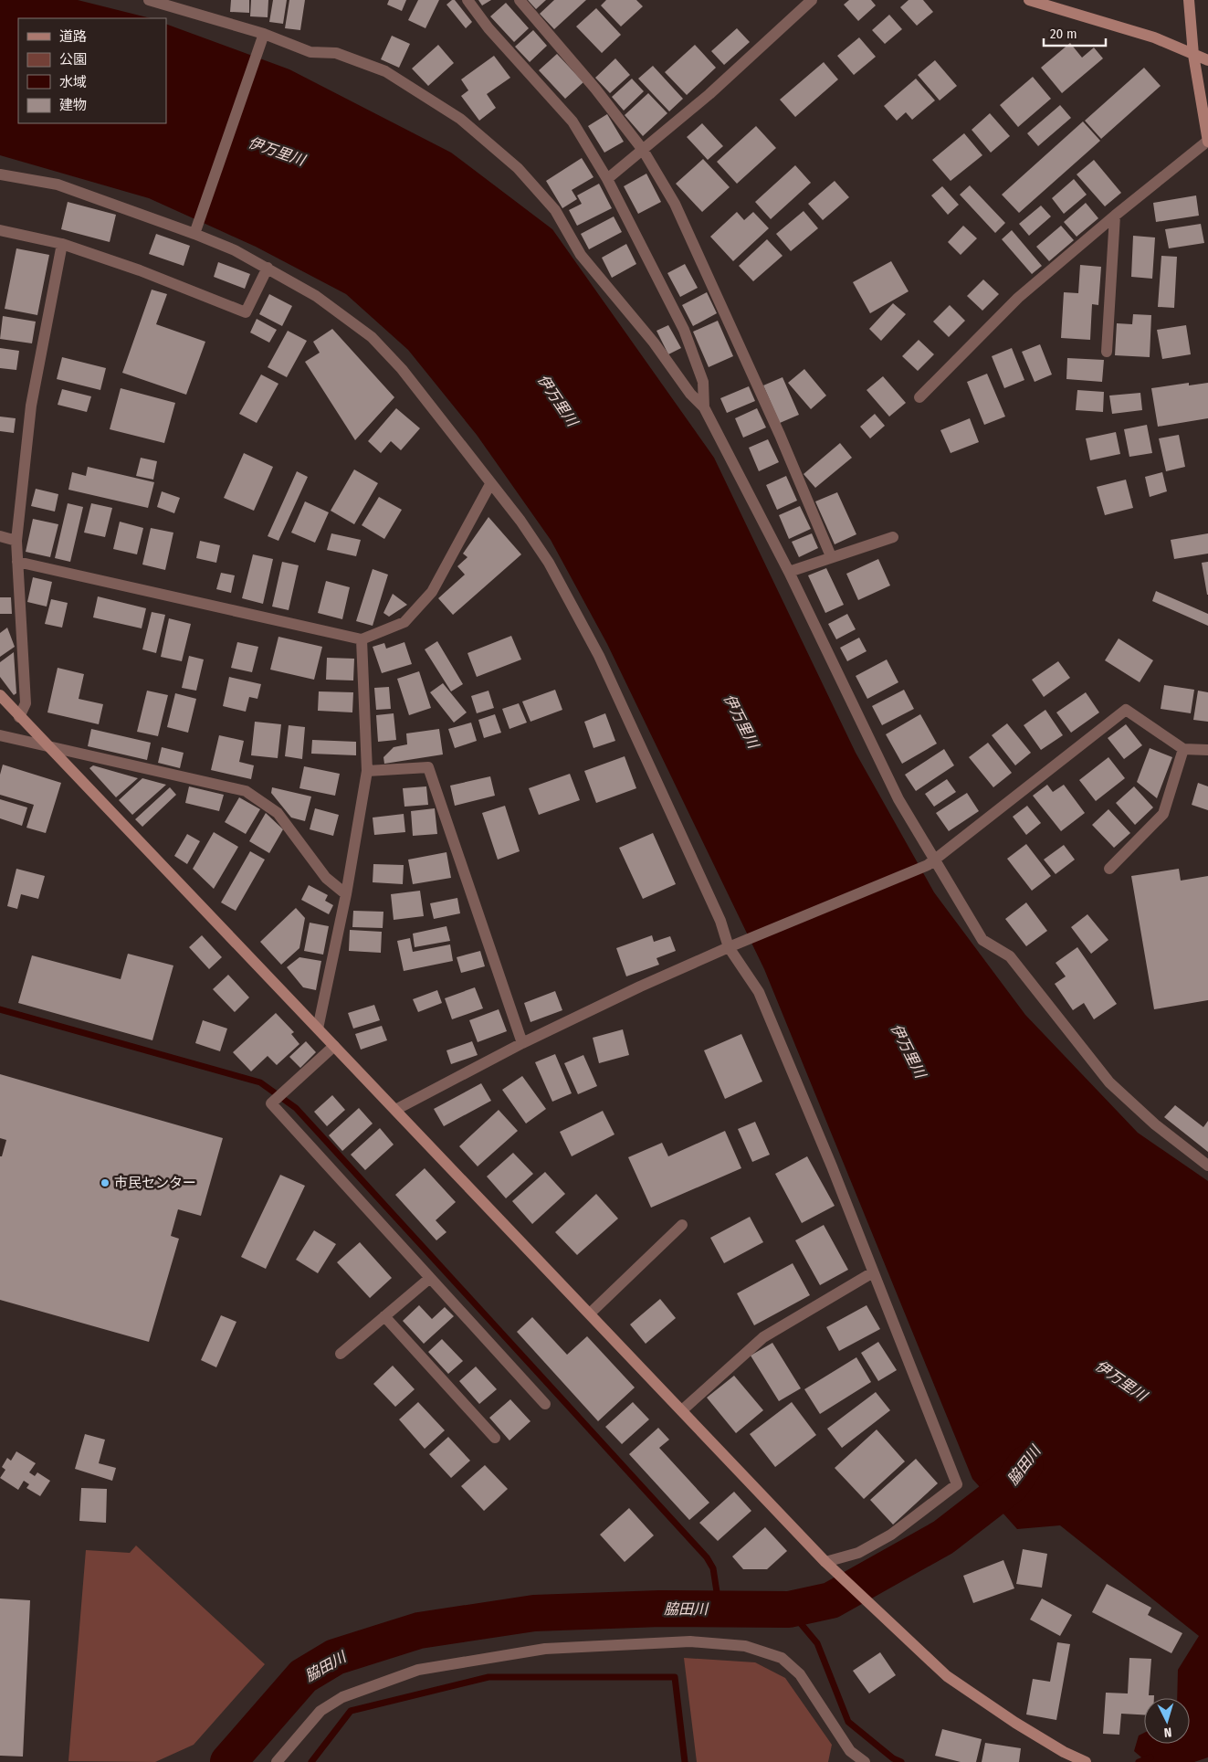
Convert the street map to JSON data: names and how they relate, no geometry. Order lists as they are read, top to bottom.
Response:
{
  "water": ["伊万里川", "脇田川"],
  "places": ["市民センター"],
  "legend": [
    "道路",
    "公園",
    "水域",
    "建物"
  ],
  "scale_bar": "20 m",
  "north": "bottom"
}
